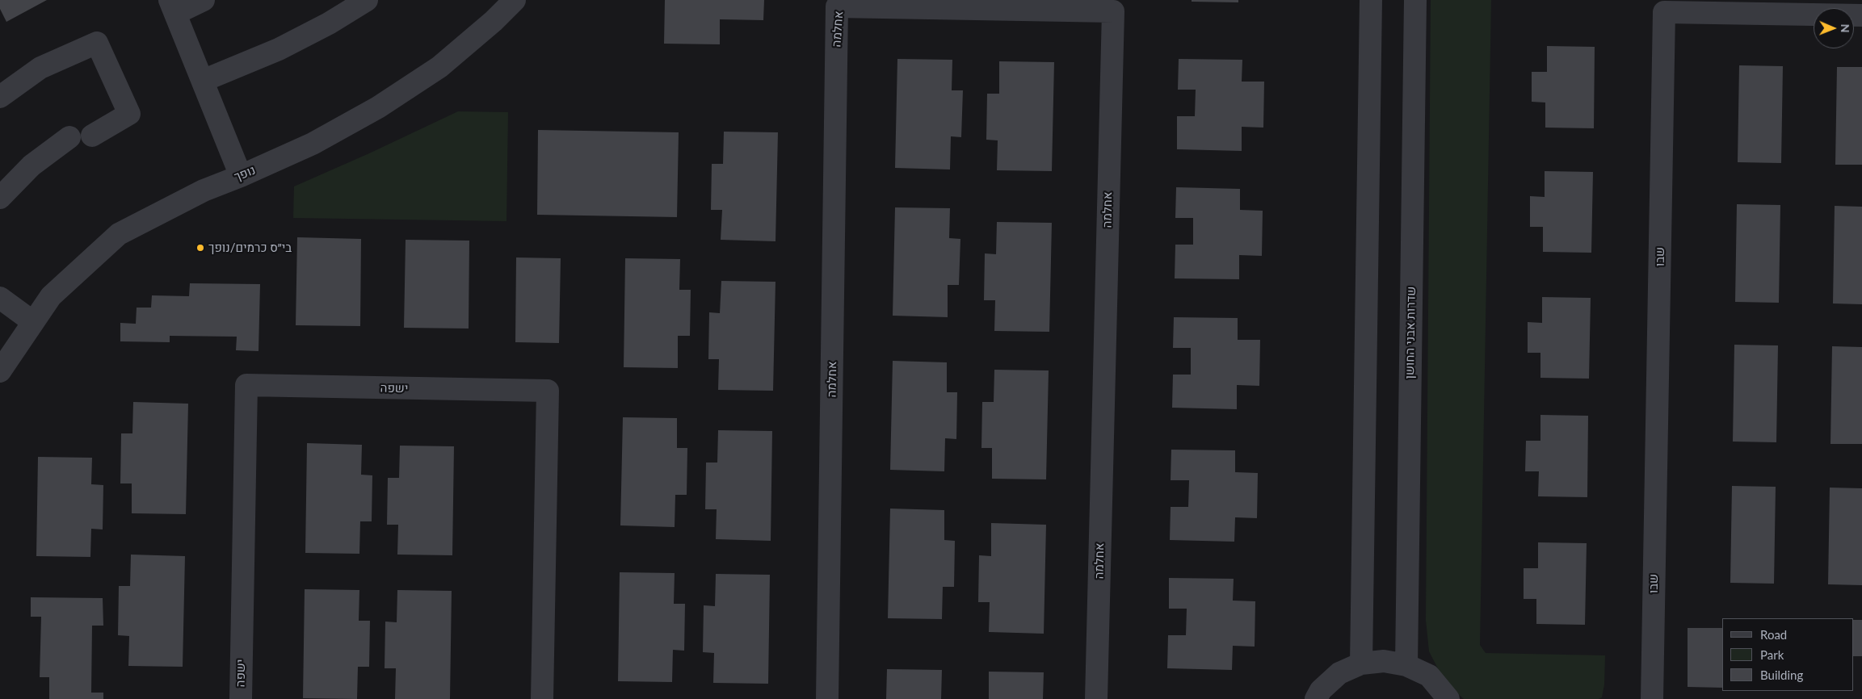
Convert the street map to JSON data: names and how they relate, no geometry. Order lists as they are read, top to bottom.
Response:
{
  "streets": {
    "street": [
      "אחלמה",
      "נופך",
      "שבו",
      "שדרות אבני החושן",
      "ישפה"
    ]
  },
  "places": ["בי״ס כרמים/נופך"],
  "legend": ["Road", "Park", "Building"],
  "north": "right"
}
